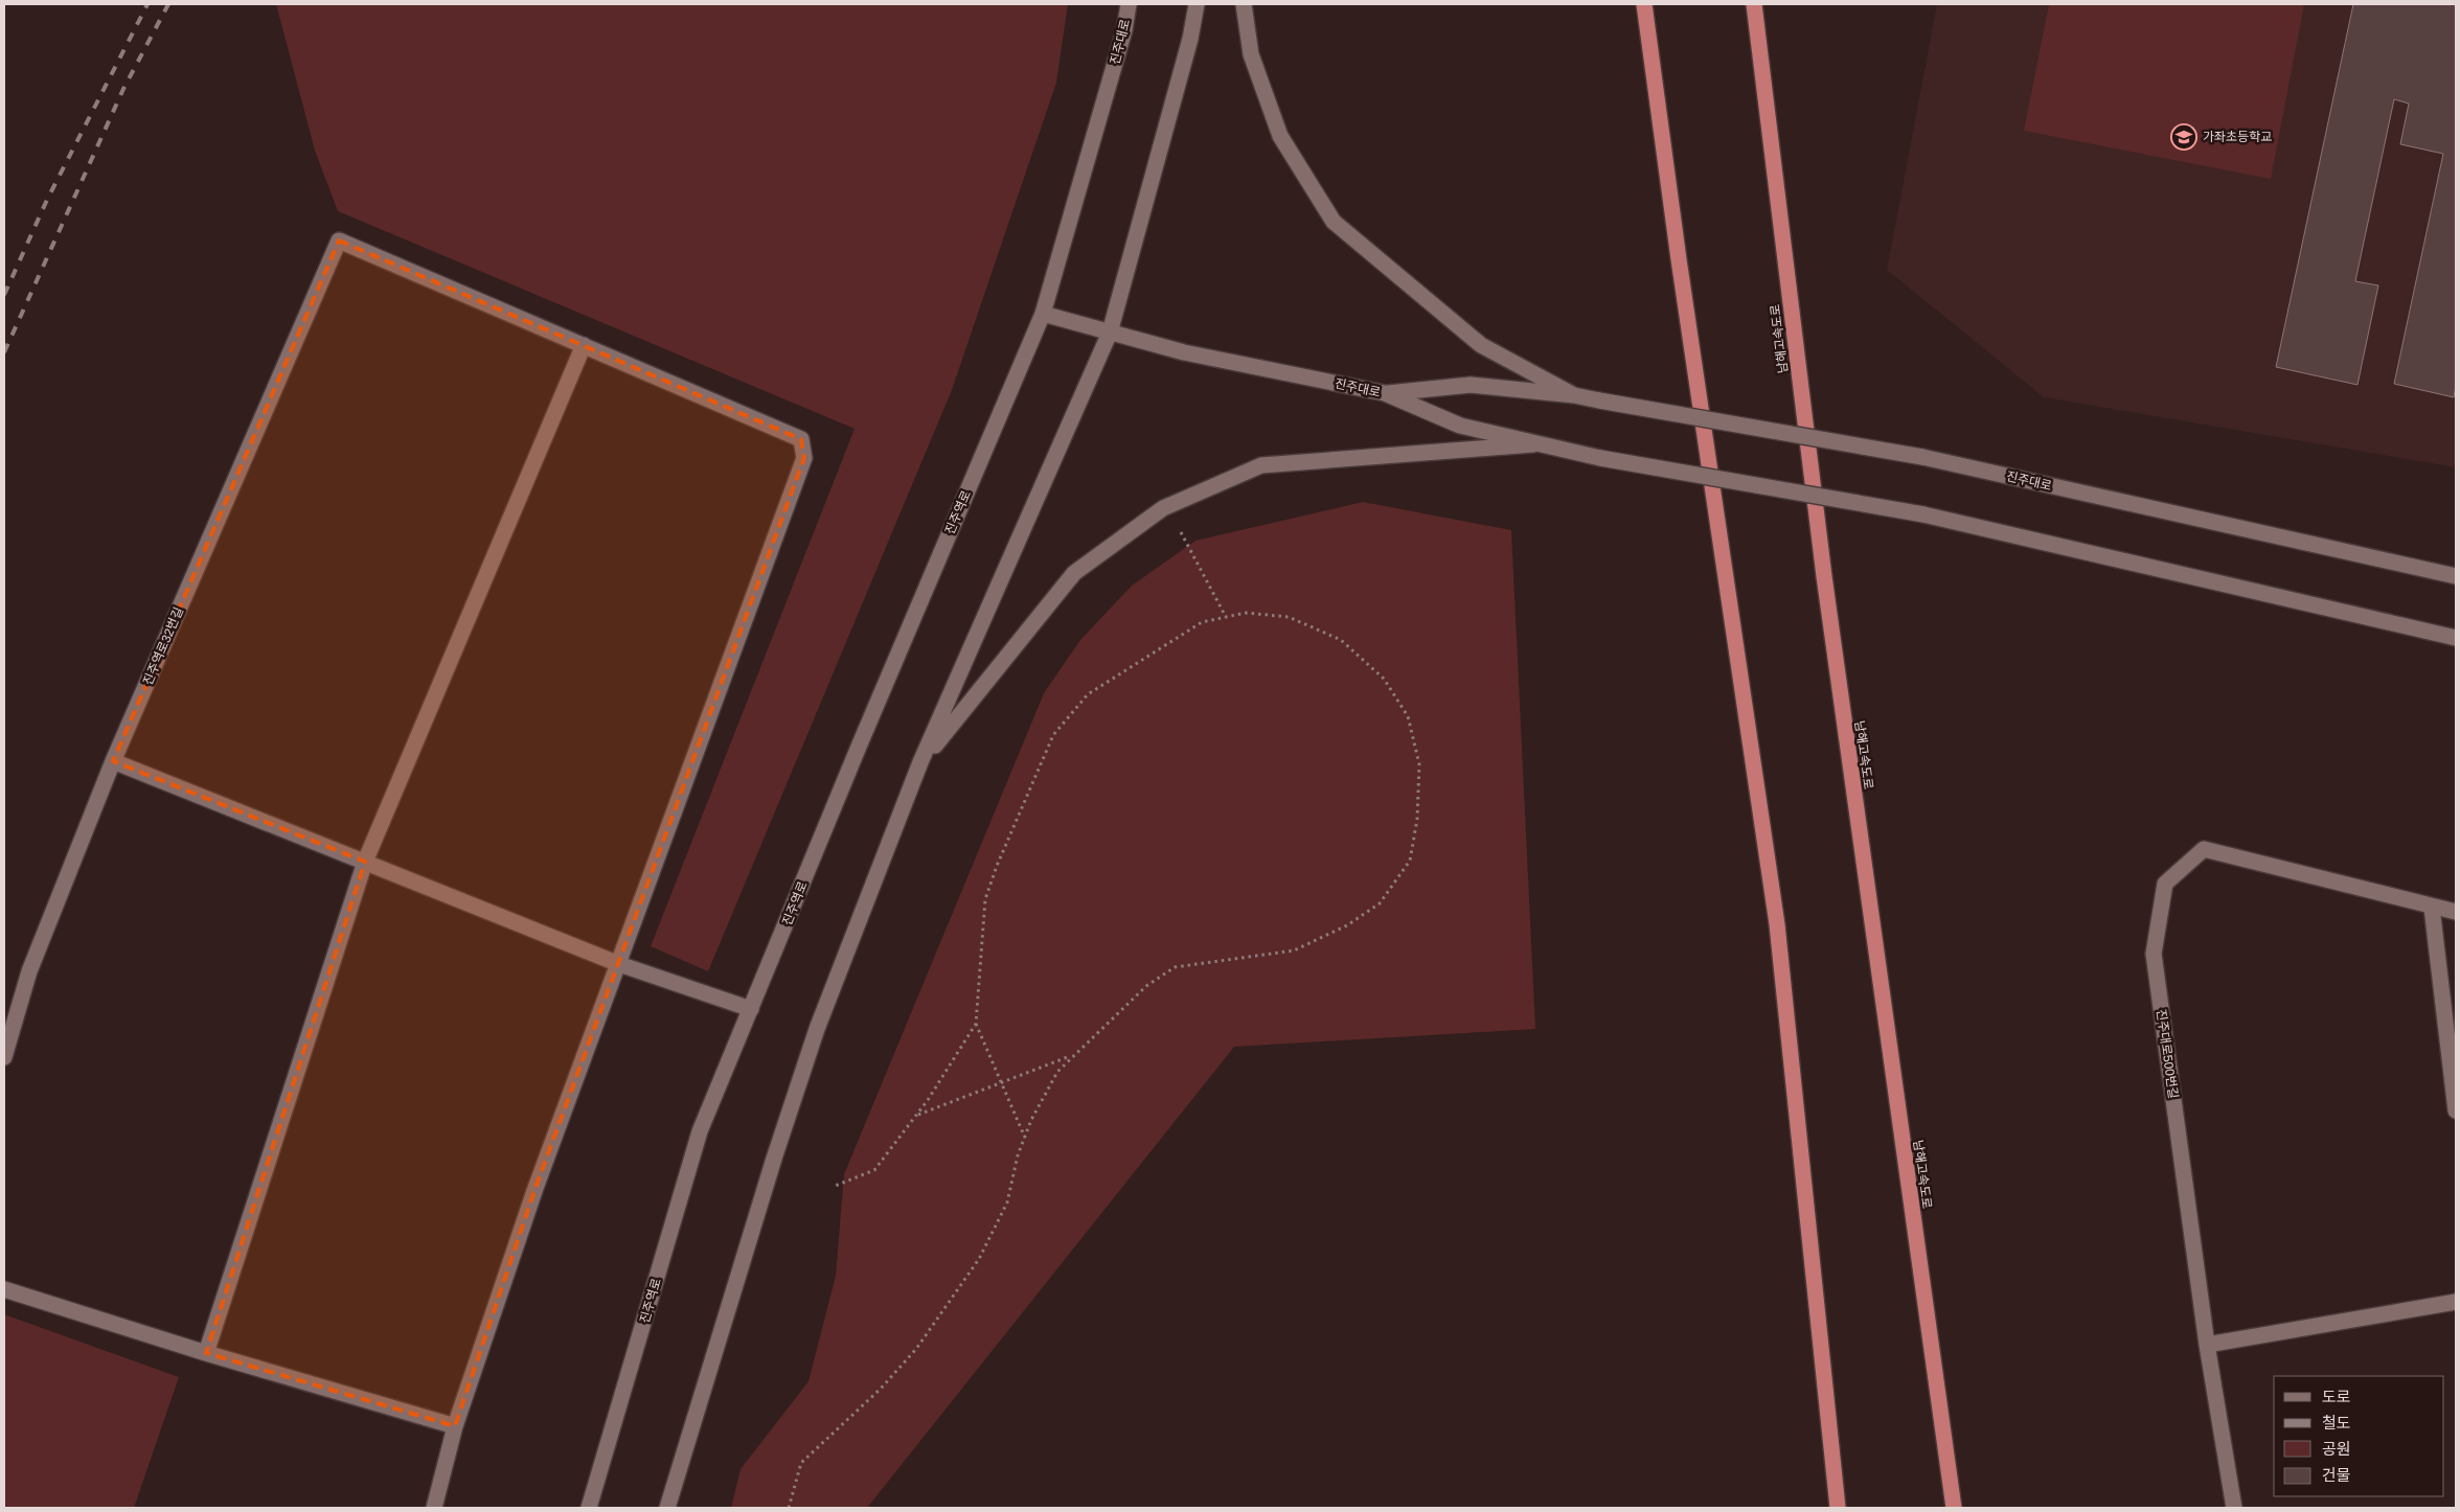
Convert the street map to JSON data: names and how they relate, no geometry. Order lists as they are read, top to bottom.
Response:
{
  "streets": {
    "highway": ["남해고속도로"],
    "street": [
      "진주대로",
      "진주역로",
      "진주역로32번길",
      "진주대로500번길"
    ]
  },
  "crossings": [
    ["진주대로", "진주역로"]
  ],
  "places": {
    "school or university": ["가좌초등학교"]
  },
  "legend": [
    "도로",
    "철도",
    "공원",
    "건물"
  ]
}
